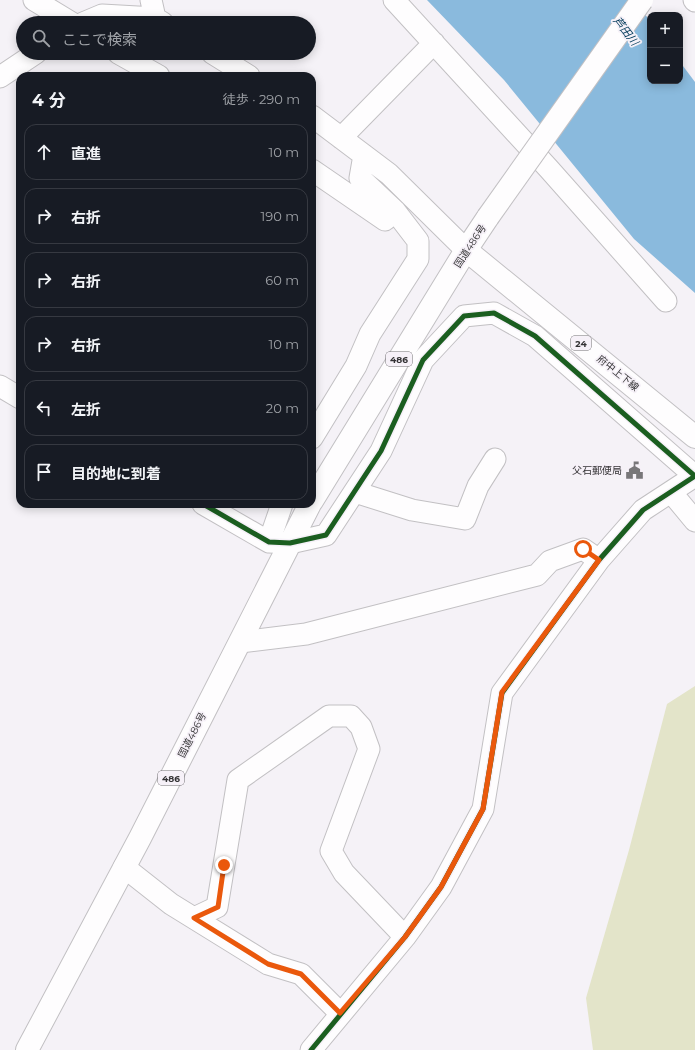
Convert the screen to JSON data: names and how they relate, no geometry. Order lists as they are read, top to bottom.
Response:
{
  "streets": {
    "main road": [
      "国道486号",
      "24",
      "486",
      "府中上下線"
    ]
  },
  "crossings": [
    ["国道486号", "府中上下線"]
  ],
  "water": ["芦田川"],
  "places": {
    "public building": ["父石郵便局"]
  },
  "page": {
    "map_buttons": ["+", "−"],
    "search": "ここで検索",
    "heading": ["4 分", "徒歩 · 290 m"],
    "list": [
      ["直進", "10 m"],
      ["右折", "190 m"],
      ["右折", "60 m"],
      ["右折", "10 m"],
      ["左折", "20 m"],
      "目的地に到着"
    ]
  }
}
